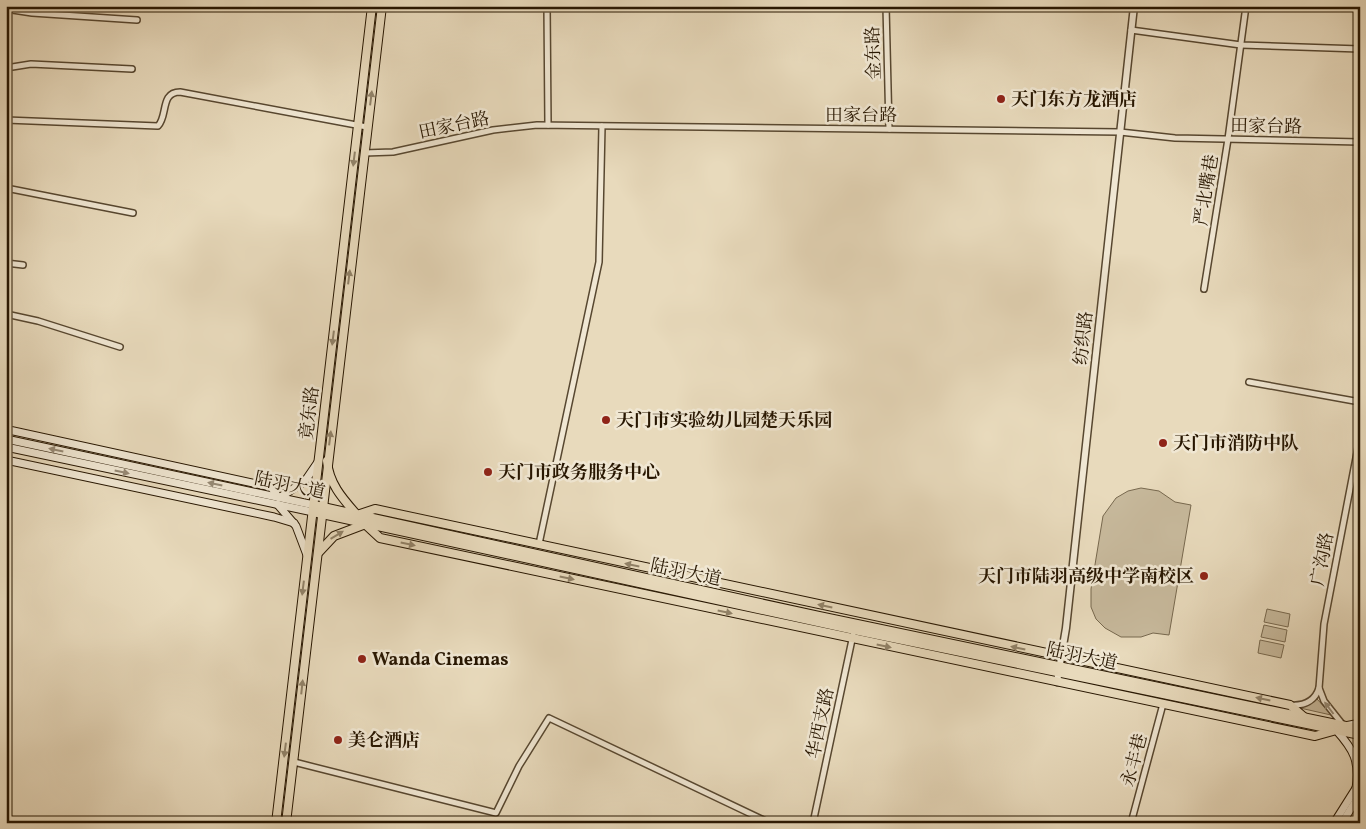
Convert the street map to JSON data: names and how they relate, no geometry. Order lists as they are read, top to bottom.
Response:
{
  "streets": {
    "main road": ["竟东路", "陆羽大道"],
    "street": [
      "金东路",
      "田家台路",
      "严北嘴巷",
      "纺织路",
      "广沟路",
      "华西支路",
      "永丰巷"
    ]
  },
  "crossings": [
    ["金东路", "田家台路"],
    ["田家台路", "严北嘴巷"],
    ["田家台路", "纺织路"],
    ["田家台路", "竟东路"],
    ["纺织路", "陆羽大道"],
    ["竟东路", "陆羽大道"],
    ["陆羽大道", "华西支路"]
  ],
  "places": [
    "天门东方龙酒店",
    "天门市实验幼儿园楚天乐园",
    "天门市消防中队",
    "天门市政务服务中心",
    "天门市陆羽高级中学南校区",
    "Wanda Cinemas",
    "美仑酒店"
  ]
}
